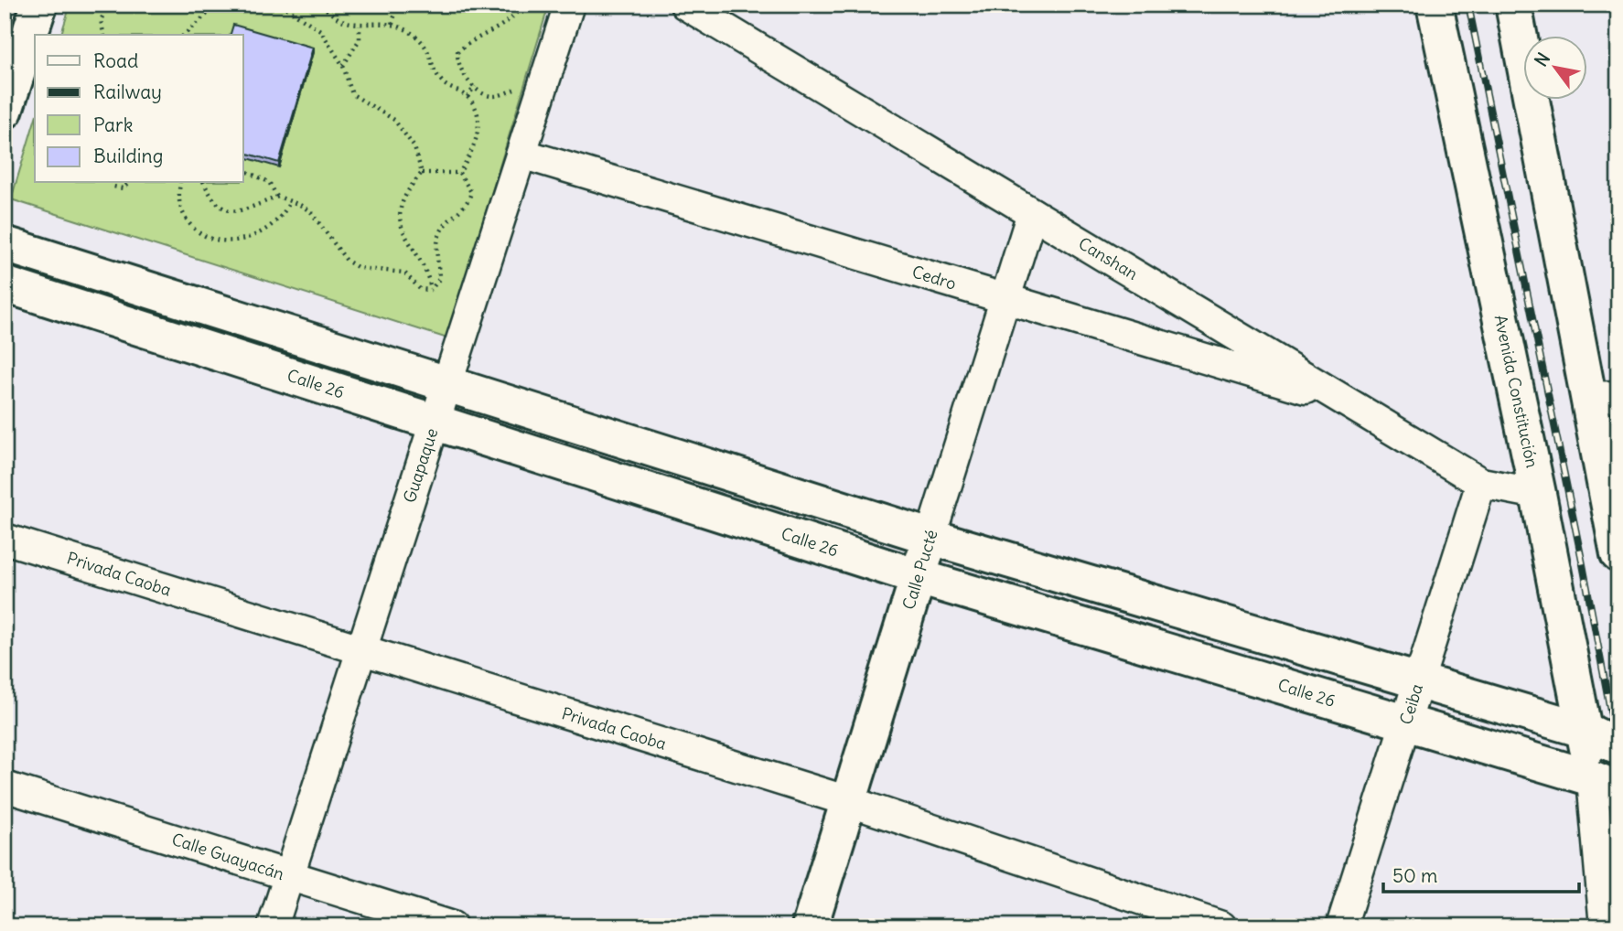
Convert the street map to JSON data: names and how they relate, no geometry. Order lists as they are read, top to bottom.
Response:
{
  "streets": {
    "main road": ["Calle 26", "Avenida Constitución", "Calle Pucté"],
    "street": [
      "Canshan",
      "Cedro",
      "Guapaque",
      "Privada Caoba",
      "Ceiba",
      "Calle Guayacán"
    ]
  },
  "crossings": [
    ["Canshan", "Cedro"],
    ["Canshan", "Avenida Constitución"],
    ["Canshan", "Calle Pucté"],
    ["Canshan", "Ceiba"],
    ["Cedro", "Guapaque"],
    ["Cedro", "Calle Pucté"],
    ["Calle 26", "Avenida Constitución"],
    ["Calle 26", "Guapaque"],
    ["Calle 26", "Calle Pucté"],
    ["Calle 26", "Ceiba"],
    ["Guapaque", "Privada Caoba"],
    ["Guapaque", "Calle Guayacán"],
    ["Calle Pucté", "Privada Caoba"]
  ],
  "legend": [
    "Road",
    "Railway",
    "Park",
    "Building"
  ],
  "scale_bar": "50 m",
  "north": "top left"
}
